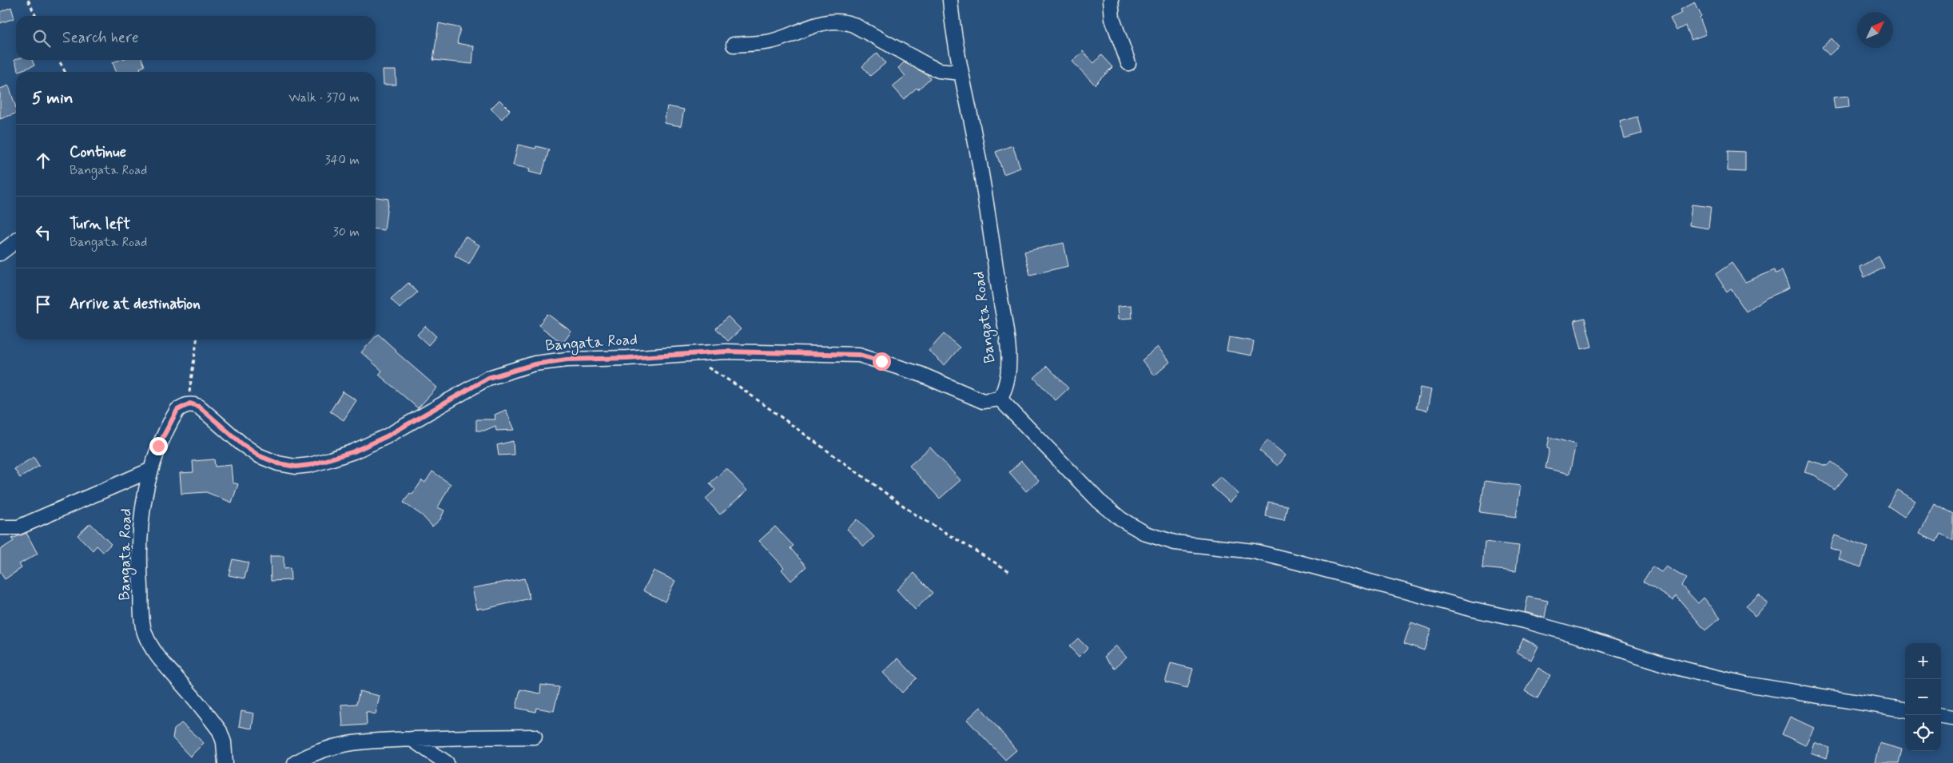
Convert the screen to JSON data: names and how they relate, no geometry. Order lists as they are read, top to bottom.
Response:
{
  "streets": {
    "street": ["Bangata Road"]
  },
  "north": "top right",
  "page": {
    "search": "Search here",
    "heading": ["5 min", "Walk · 370 m"],
    "list": [
      ["Continue", "Bangata Road", "340 m"],
      ["Turn left", "Bangata Road", "30 m"],
      "Arrive at destination"
    ],
    "map_buttons": ["+", "−"]
  }
}
